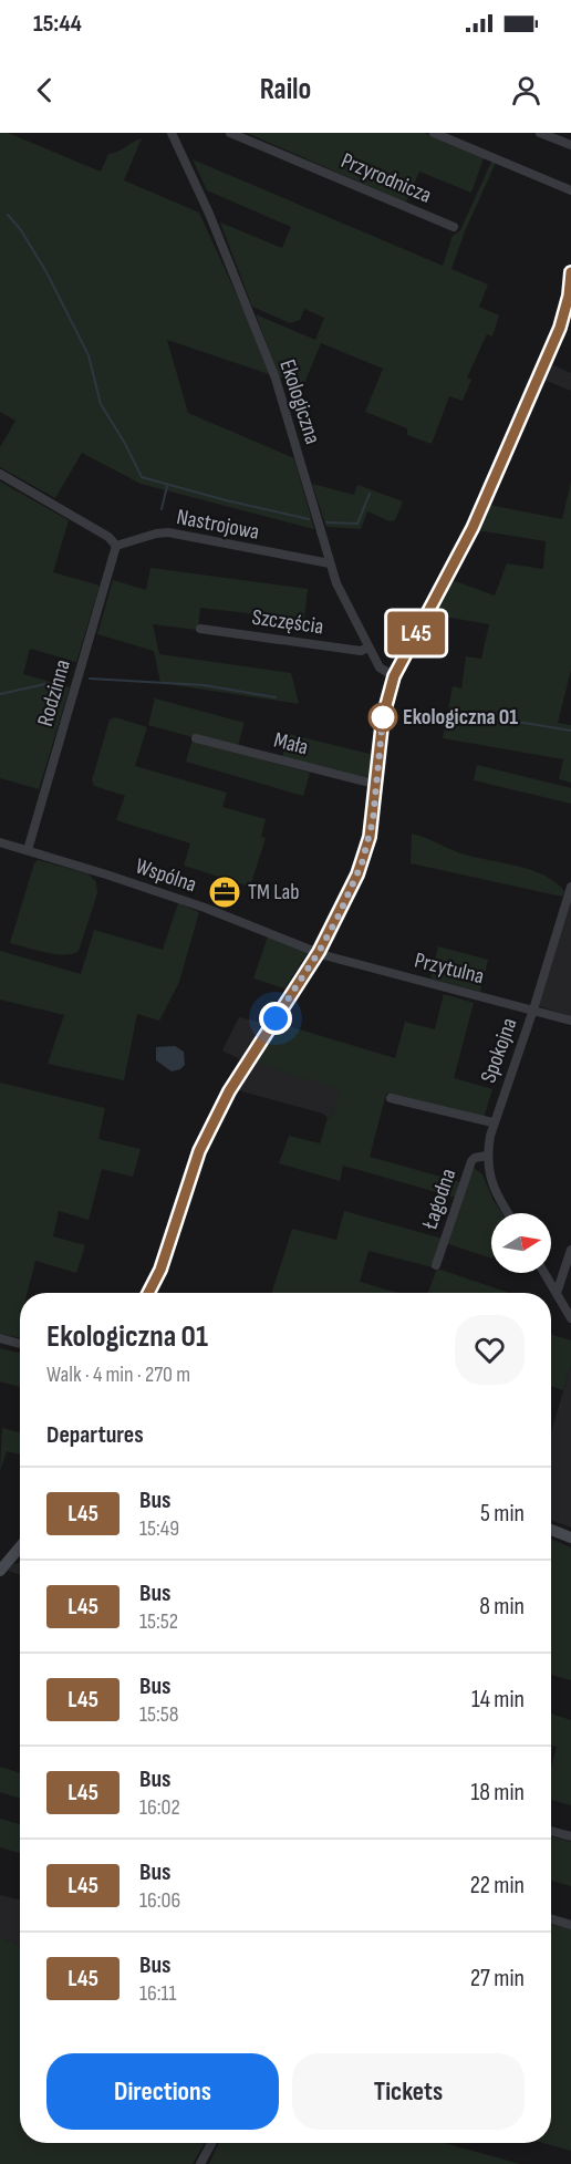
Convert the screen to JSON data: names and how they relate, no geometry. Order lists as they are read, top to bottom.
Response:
{
  "streets": {
    "street": [
      "Przyrodnicza",
      "Ekologiczna",
      "Nastrojowa",
      "Szczęścia",
      "Rodzinna",
      "Mała",
      "Wspólna",
      "Przytulna",
      "Spokojna",
      "Łagodna"
    ]
  },
  "crossings": [
    ["Ekologiczna", "Nastrojowa"],
    ["Ekologiczna", "Szczęścia"],
    ["Nastrojowa", "Rodzinna"],
    ["Rodzinna", "Wspólna"],
    ["Wspólna", "Przytulna"],
    ["Przytulna", "Spokojna"],
    ["Spokojna", "Łagodna"]
  ],
  "places": {
    "other": ["Ekologiczna 01"],
    "office": ["TM Lab"]
  },
  "lines": ["bus line L45"],
  "north": "right",
  "page": {
    "status": "15:44",
    "header": "Railo",
    "on_map": "L45",
    "heading": [
      ["Ekologiczna 01", "Walk · 4 min · 270 m"],
      "Departures"
    ],
    "list": [
      {
        "mark": "L45",
        "name": "Bus",
        "note": "15:49",
        "value": "5 min"
      },
      {
        "mark": "L45",
        "name": "Bus",
        "note": "15:52",
        "value": "8 min"
      },
      {
        "mark": "L45",
        "name": "Bus",
        "note": "15:58",
        "value": "14 min"
      },
      {
        "mark": "L45",
        "name": "Bus",
        "note": "16:02",
        "value": "18 min"
      },
      {
        "mark": "L45",
        "name": "Bus",
        "note": "16:06",
        "value": "22 min"
      },
      {
        "mark": "L45",
        "name": "Bus",
        "note": "16:11",
        "value": "27 min"
      }
    ],
    "buttons": ["Directions", "Tickets"]
  }
}
